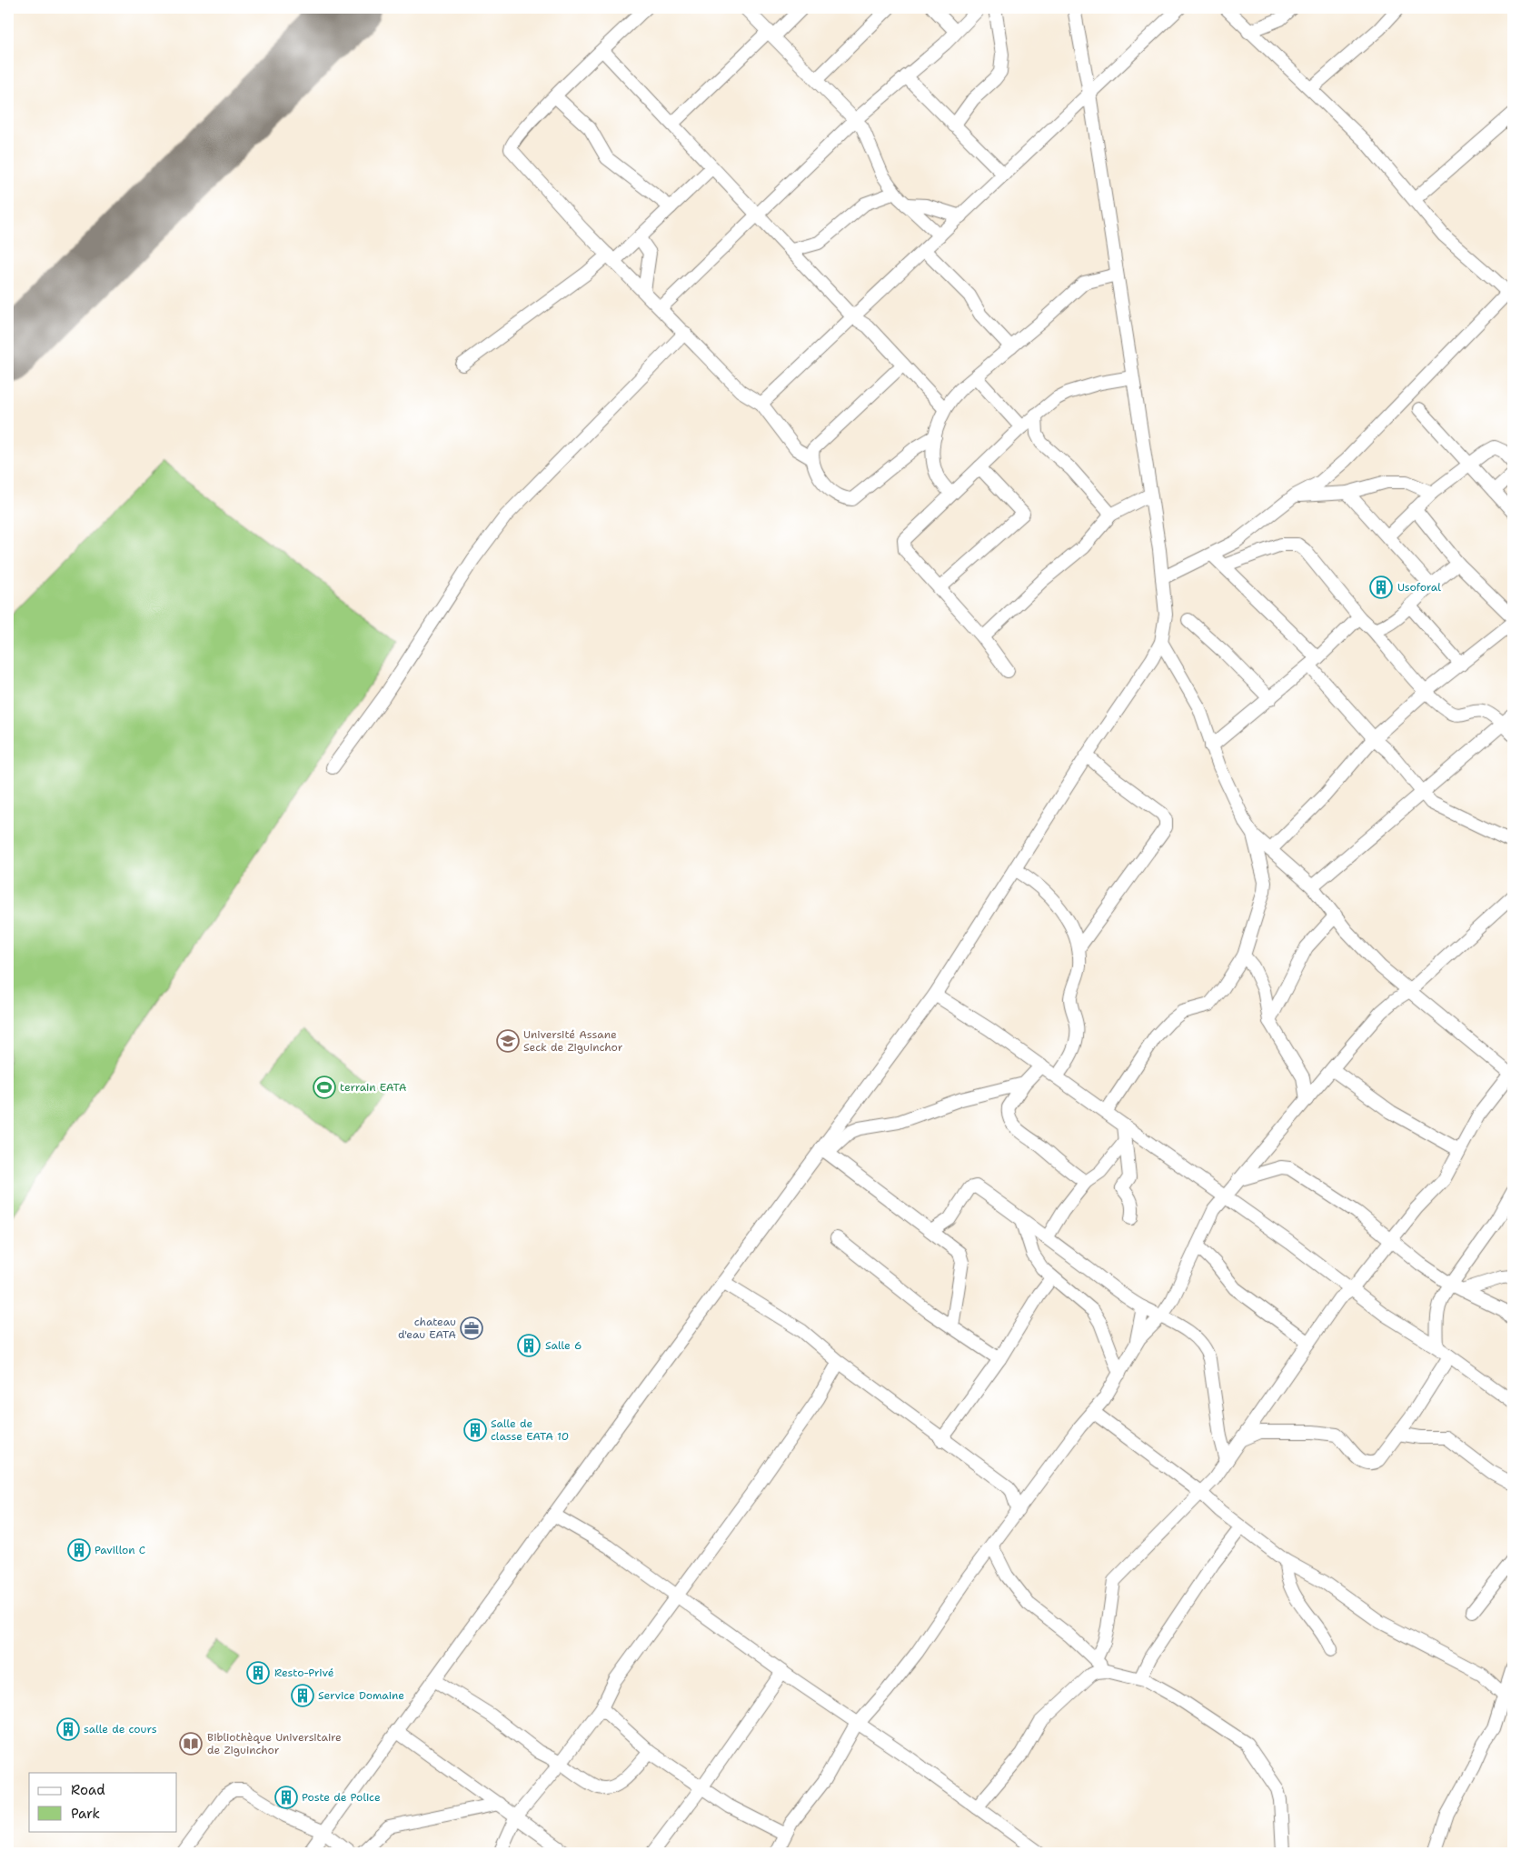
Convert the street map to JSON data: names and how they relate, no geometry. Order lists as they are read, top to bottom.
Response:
{
  "places": {
    "building": [
      "Usoforal",
      "Salle 6",
      "Salle de classe EATA 10",
      "Pavillon C",
      "Resto-Privé",
      "Service Domaine",
      "salle de cours",
      "Poste de Police"
    ],
    "school or university": ["Université Assane Seck de Ziguinchor"],
    "sports": ["terrain EATA"],
    "office": ["chateau d'eau EATA"],
    "library": ["Bibliothèque Universitaire de Ziguinchor"]
  },
  "legend": ["Road", "Park"]
}
